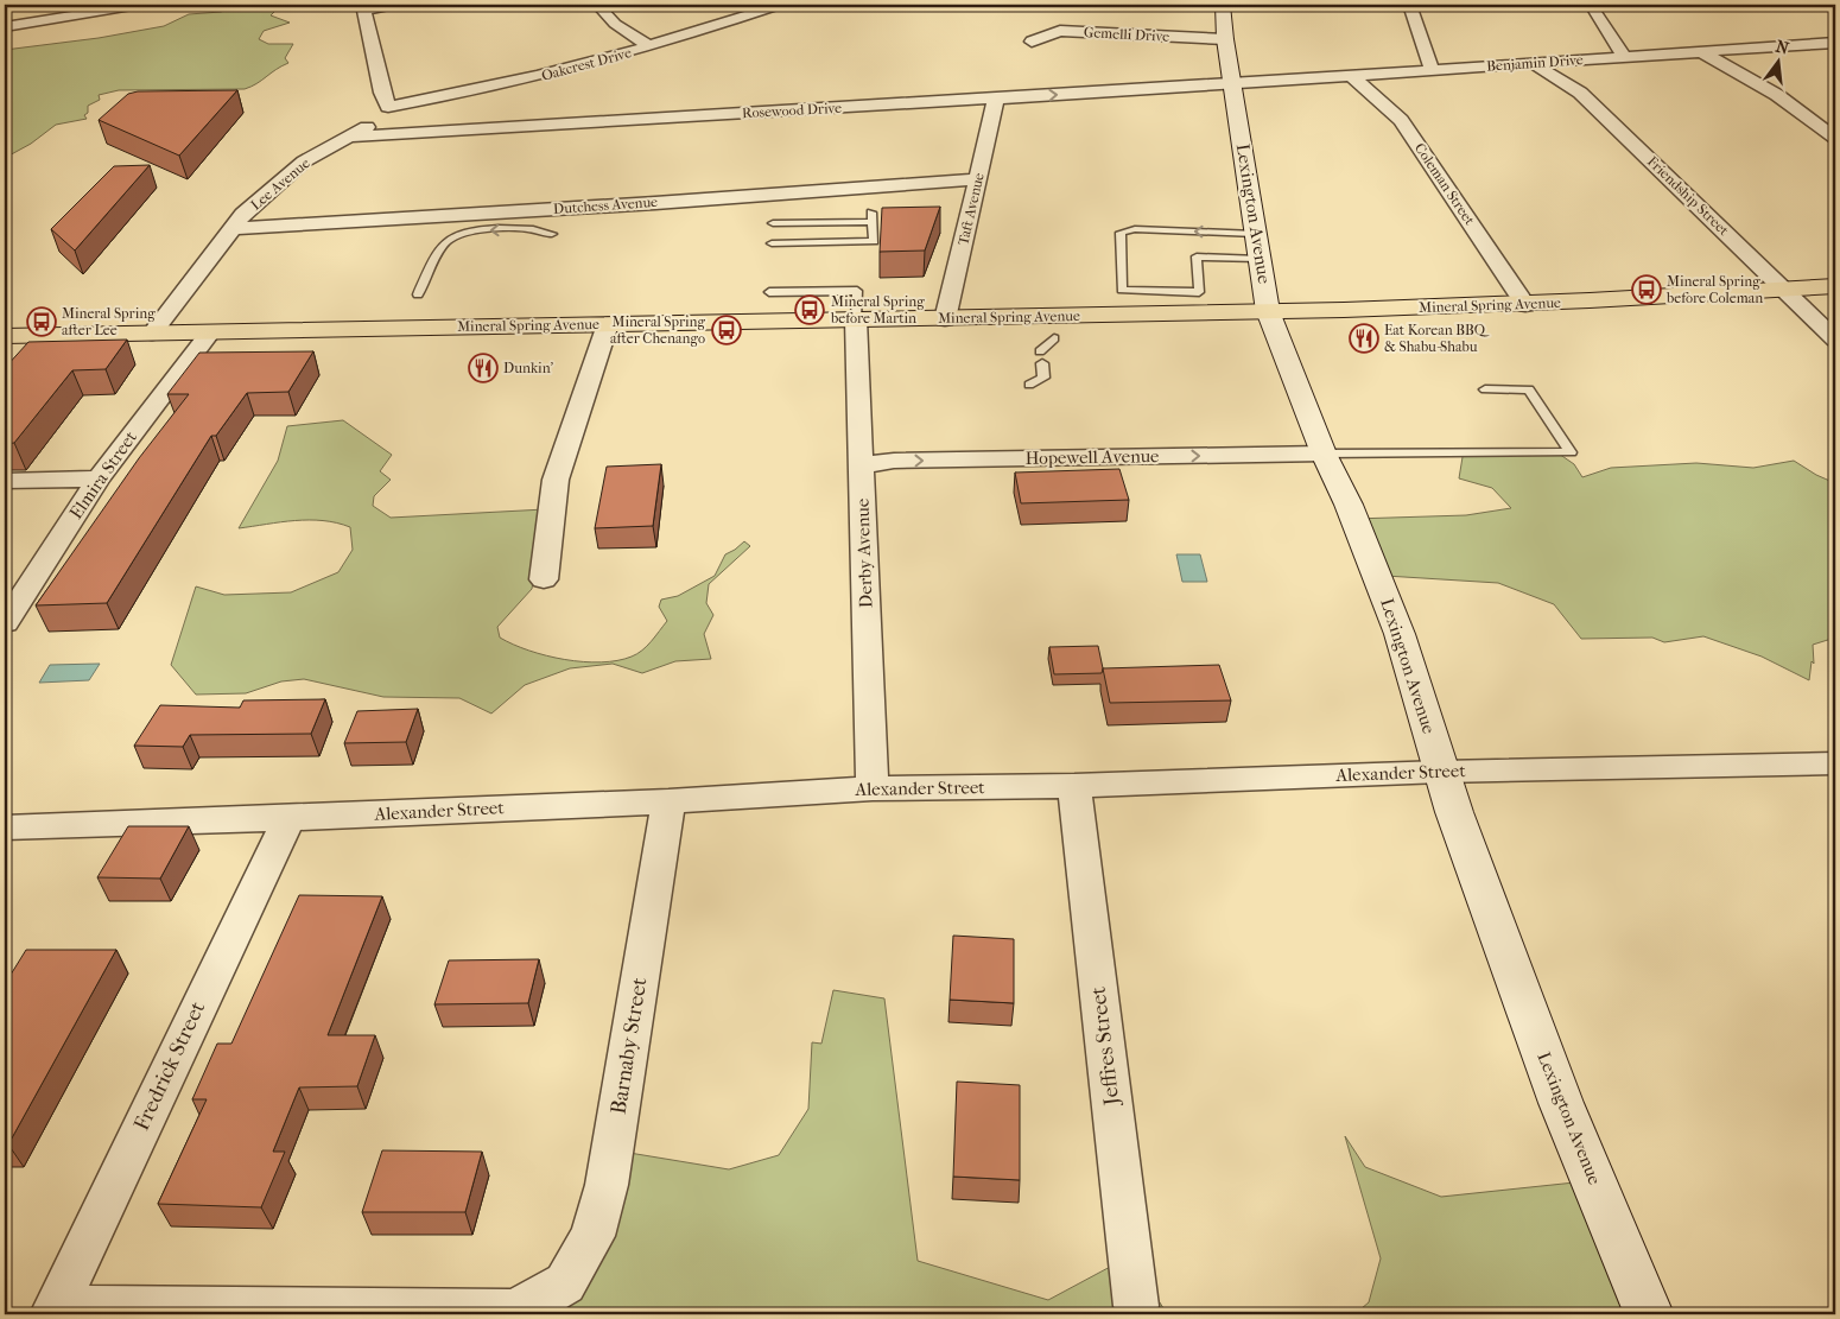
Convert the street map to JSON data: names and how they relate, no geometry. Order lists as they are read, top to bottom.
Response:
{
  "streets": {
    "main road": ["Mineral Spring Avenue"],
    "street": [
      "Gemelli Drive",
      "Benjamin Drive",
      "Oakcrest Drive",
      "Rosewood Drive",
      "Lee Avenue",
      "Coleman Street",
      "Friendship Street",
      "Dutchess Avenue",
      "Taft Avenue",
      "Lexington Avenue",
      "Hopewell Avenue",
      "Elmira Street",
      "Derby Avenue",
      "Alexander Street",
      "Barnaby Street",
      "Jeffres Street",
      "Fredrick Street"
    ]
  },
  "crossings": [
    ["Gemelli Drive", "Lexington Avenue"],
    ["Benjamin Drive", "Rosewood Drive"],
    ["Benjamin Drive", "Coleman Street"],
    ["Benjamin Drive", "Friendship Street"],
    ["Benjamin Drive", "Lexington Avenue"],
    ["Oakcrest Drive", "Lee Avenue"],
    ["Rosewood Drive", "Lee Avenue"],
    ["Rosewood Drive", "Taft Avenue"],
    ["Rosewood Drive", "Lexington Avenue"],
    ["Lee Avenue", "Dutchess Avenue"],
    ["Lee Avenue", "Mineral Spring Avenue"],
    ["Coleman Street", "Mineral Spring Avenue"],
    ["Friendship Street", "Mineral Spring Avenue"],
    ["Dutchess Avenue", "Taft Avenue"],
    ["Taft Avenue", "Mineral Spring Avenue"],
    ["Lexington Avenue", "Mineral Spring Avenue"],
    ["Lexington Avenue", "Hopewell Avenue"],
    ["Lexington Avenue", "Alexander Street"],
    ["Mineral Spring Avenue", "Elmira Street"],
    ["Mineral Spring Avenue", "Derby Avenue"],
    ["Hopewell Avenue", "Derby Avenue"],
    ["Derby Avenue", "Alexander Street"],
    ["Alexander Street", "Barnaby Street"],
    ["Alexander Street", "Jeffres Street"],
    ["Alexander Street", "Fredrick Street"],
    ["Barnaby Street", "Fredrick Street"]
  ],
  "one_way": ["Hopewell Avenue"],
  "places": {
    "bus stop": [
      "Mineral Spring before Coleman",
      "Mineral Spring before Martin",
      "Mineral Spring after Lee",
      "Mineral Spring after Chenango"
    ],
    "restaurant": ["Eat Korean BBQ & Shabu-Shabu", "Dunkin'"]
  },
  "north": "top"
}
